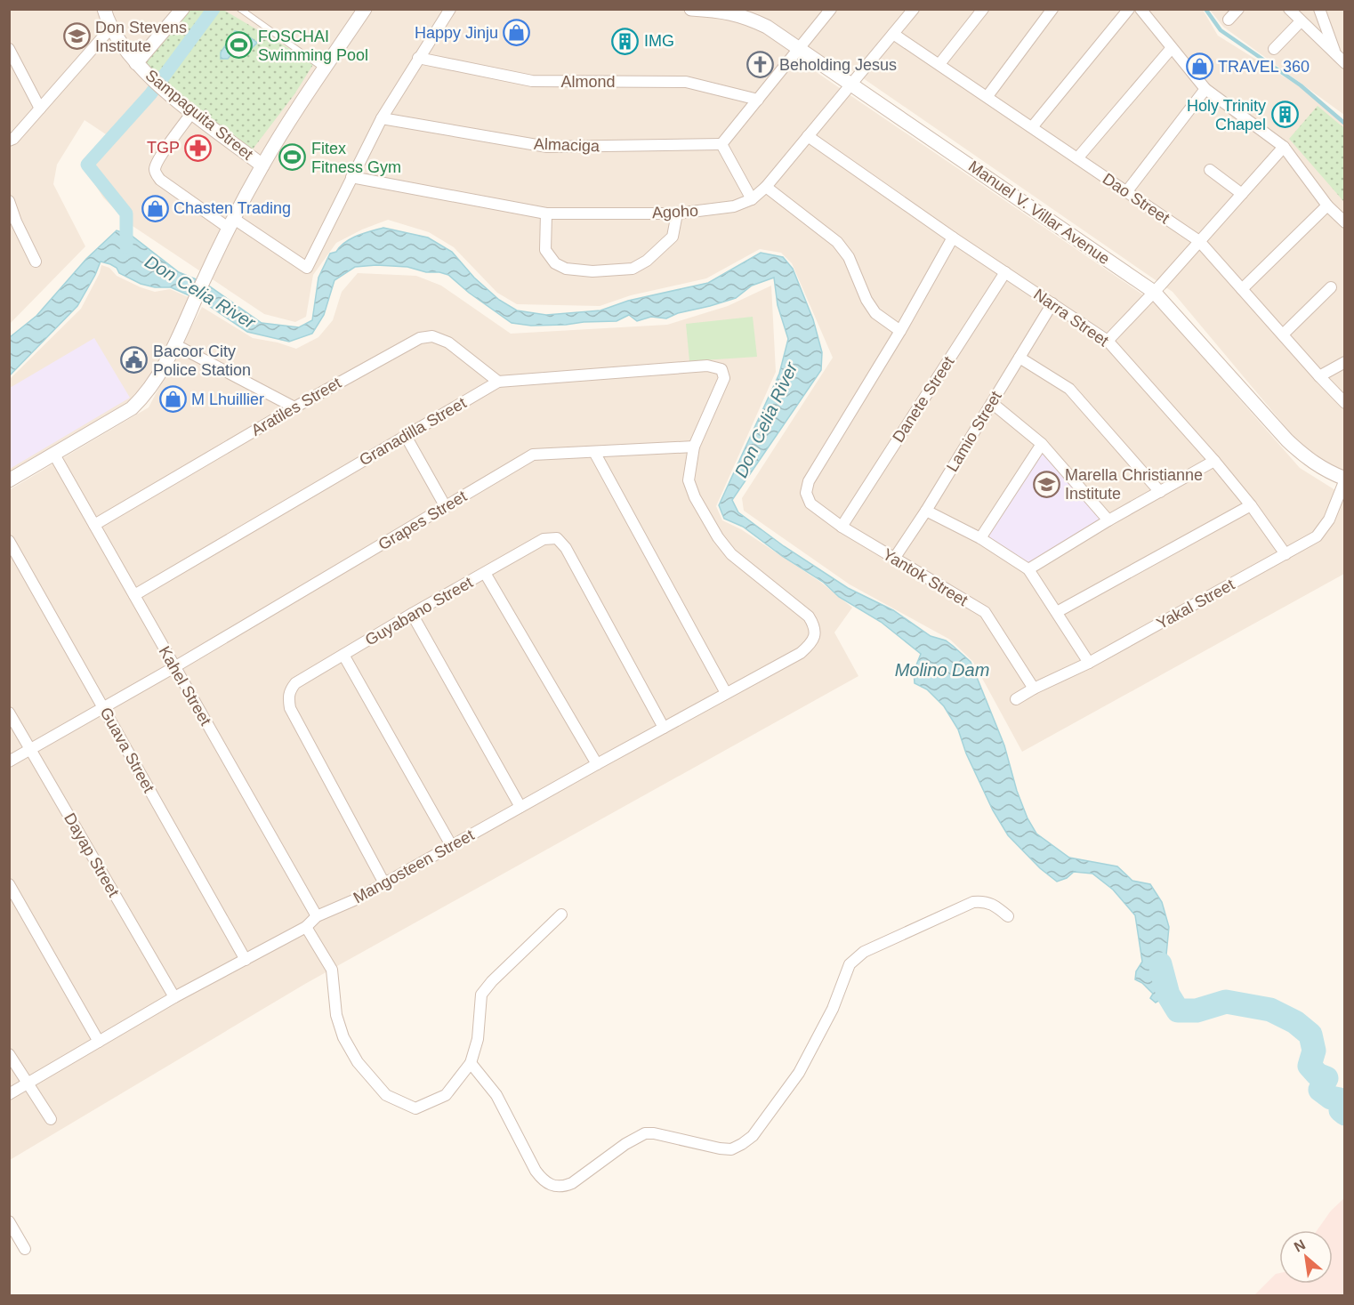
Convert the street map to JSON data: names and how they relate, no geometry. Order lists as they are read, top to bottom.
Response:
{
  "streets": {
    "street": [
      "Almond",
      "Sampaguita Street",
      "Almaciga",
      "Dao Street",
      "Agoho",
      "Manuel V. Villar Avenue",
      "Narra Street",
      "Danete Street",
      "Aratiles Street",
      "Granadilla Street",
      "Lamio Street",
      "Grapes Street",
      "Yantok Street",
      "Yakal Street",
      "Guyabano Street",
      "Kahel Street",
      "Guava Street",
      "Dayap Street",
      "Mangosteen Street"
    ]
  },
  "crossings": [
    ["Dao Street", "Agoho"],
    ["Agoho", "Manuel V. Villar Avenue"],
    ["Agoho", "Narra Street"],
    ["Manuel V. Villar Avenue", "Yakal Street"],
    ["Narra Street", "Danete Street"],
    ["Narra Street", "Lamio Street"],
    ["Narra Street", "Yakal Street"],
    ["Danete Street", "Yantok Street"],
    ["Aratiles Street", "Granadilla Street"],
    ["Aratiles Street", "Kahel Street"],
    ["Granadilla Street", "Grapes Street"],
    ["Granadilla Street", "Kahel Street"],
    ["Granadilla Street", "Mangosteen Street"],
    ["Lamio Street", "Yantok Street"],
    ["Grapes Street", "Kahel Street"],
    ["Grapes Street", "Guava Street"],
    ["Grapes Street", "Dayap Street"],
    ["Grapes Street", "Mangosteen Street"],
    ["Yantok Street", "Yakal Street"],
    ["Guyabano Street", "Mangosteen Street"],
    ["Kahel Street", "Mangosteen Street"],
    ["Guava Street", "Mangosteen Street"],
    ["Dayap Street", "Mangosteen Street"]
  ],
  "water": ["Don Celia River", "Molino Dam"],
  "places": {
    "shop": [
      "Happy Jinju",
      "TRAVEL 360",
      "Chasten Trading",
      "M Lhuillier"
    ],
    "school or university": ["Don Stevens Institute", "Marella Christianne Institute"],
    "building": ["IMG", "Holy Trinity Chapel"],
    "sports": ["FOSCHAI Swimming Pool", "Fitex Fitness Gym"],
    "church": ["Beholding Jesus"],
    "pharmacy": ["TGP"],
    "public building": ["Bacoor City Police Station"]
  },
  "north": "top left"
}
